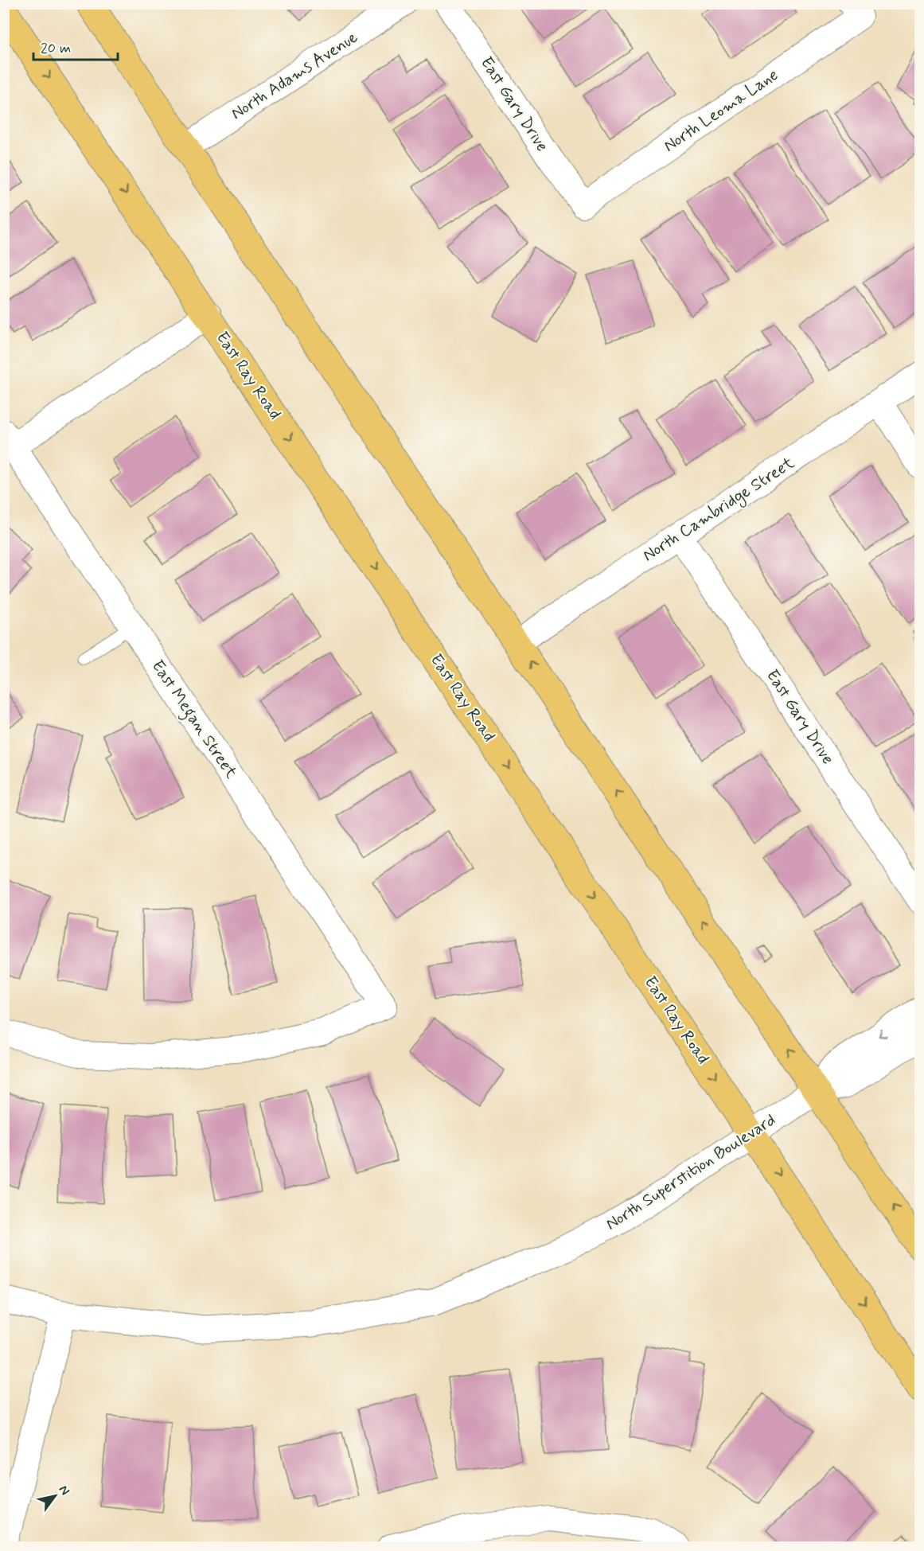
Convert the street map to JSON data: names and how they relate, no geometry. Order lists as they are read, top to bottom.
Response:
{
  "streets": {
    "main road": ["East Ray Road"],
    "street": [
      "North Adams Avenue",
      "East Gary Drive",
      "North Leoma Lane",
      "North Cambridge Street",
      "East Megan Street",
      "North Superstition Boulevard"
    ]
  },
  "crossings": [
    ["East Gary Drive", "North Leoma Lane"],
    ["East Gary Drive", "North Cambridge Street"],
    ["East Ray Road", "North Superstition Boulevard"]
  ],
  "scale_bar": "20 m",
  "north": "top right"
}
